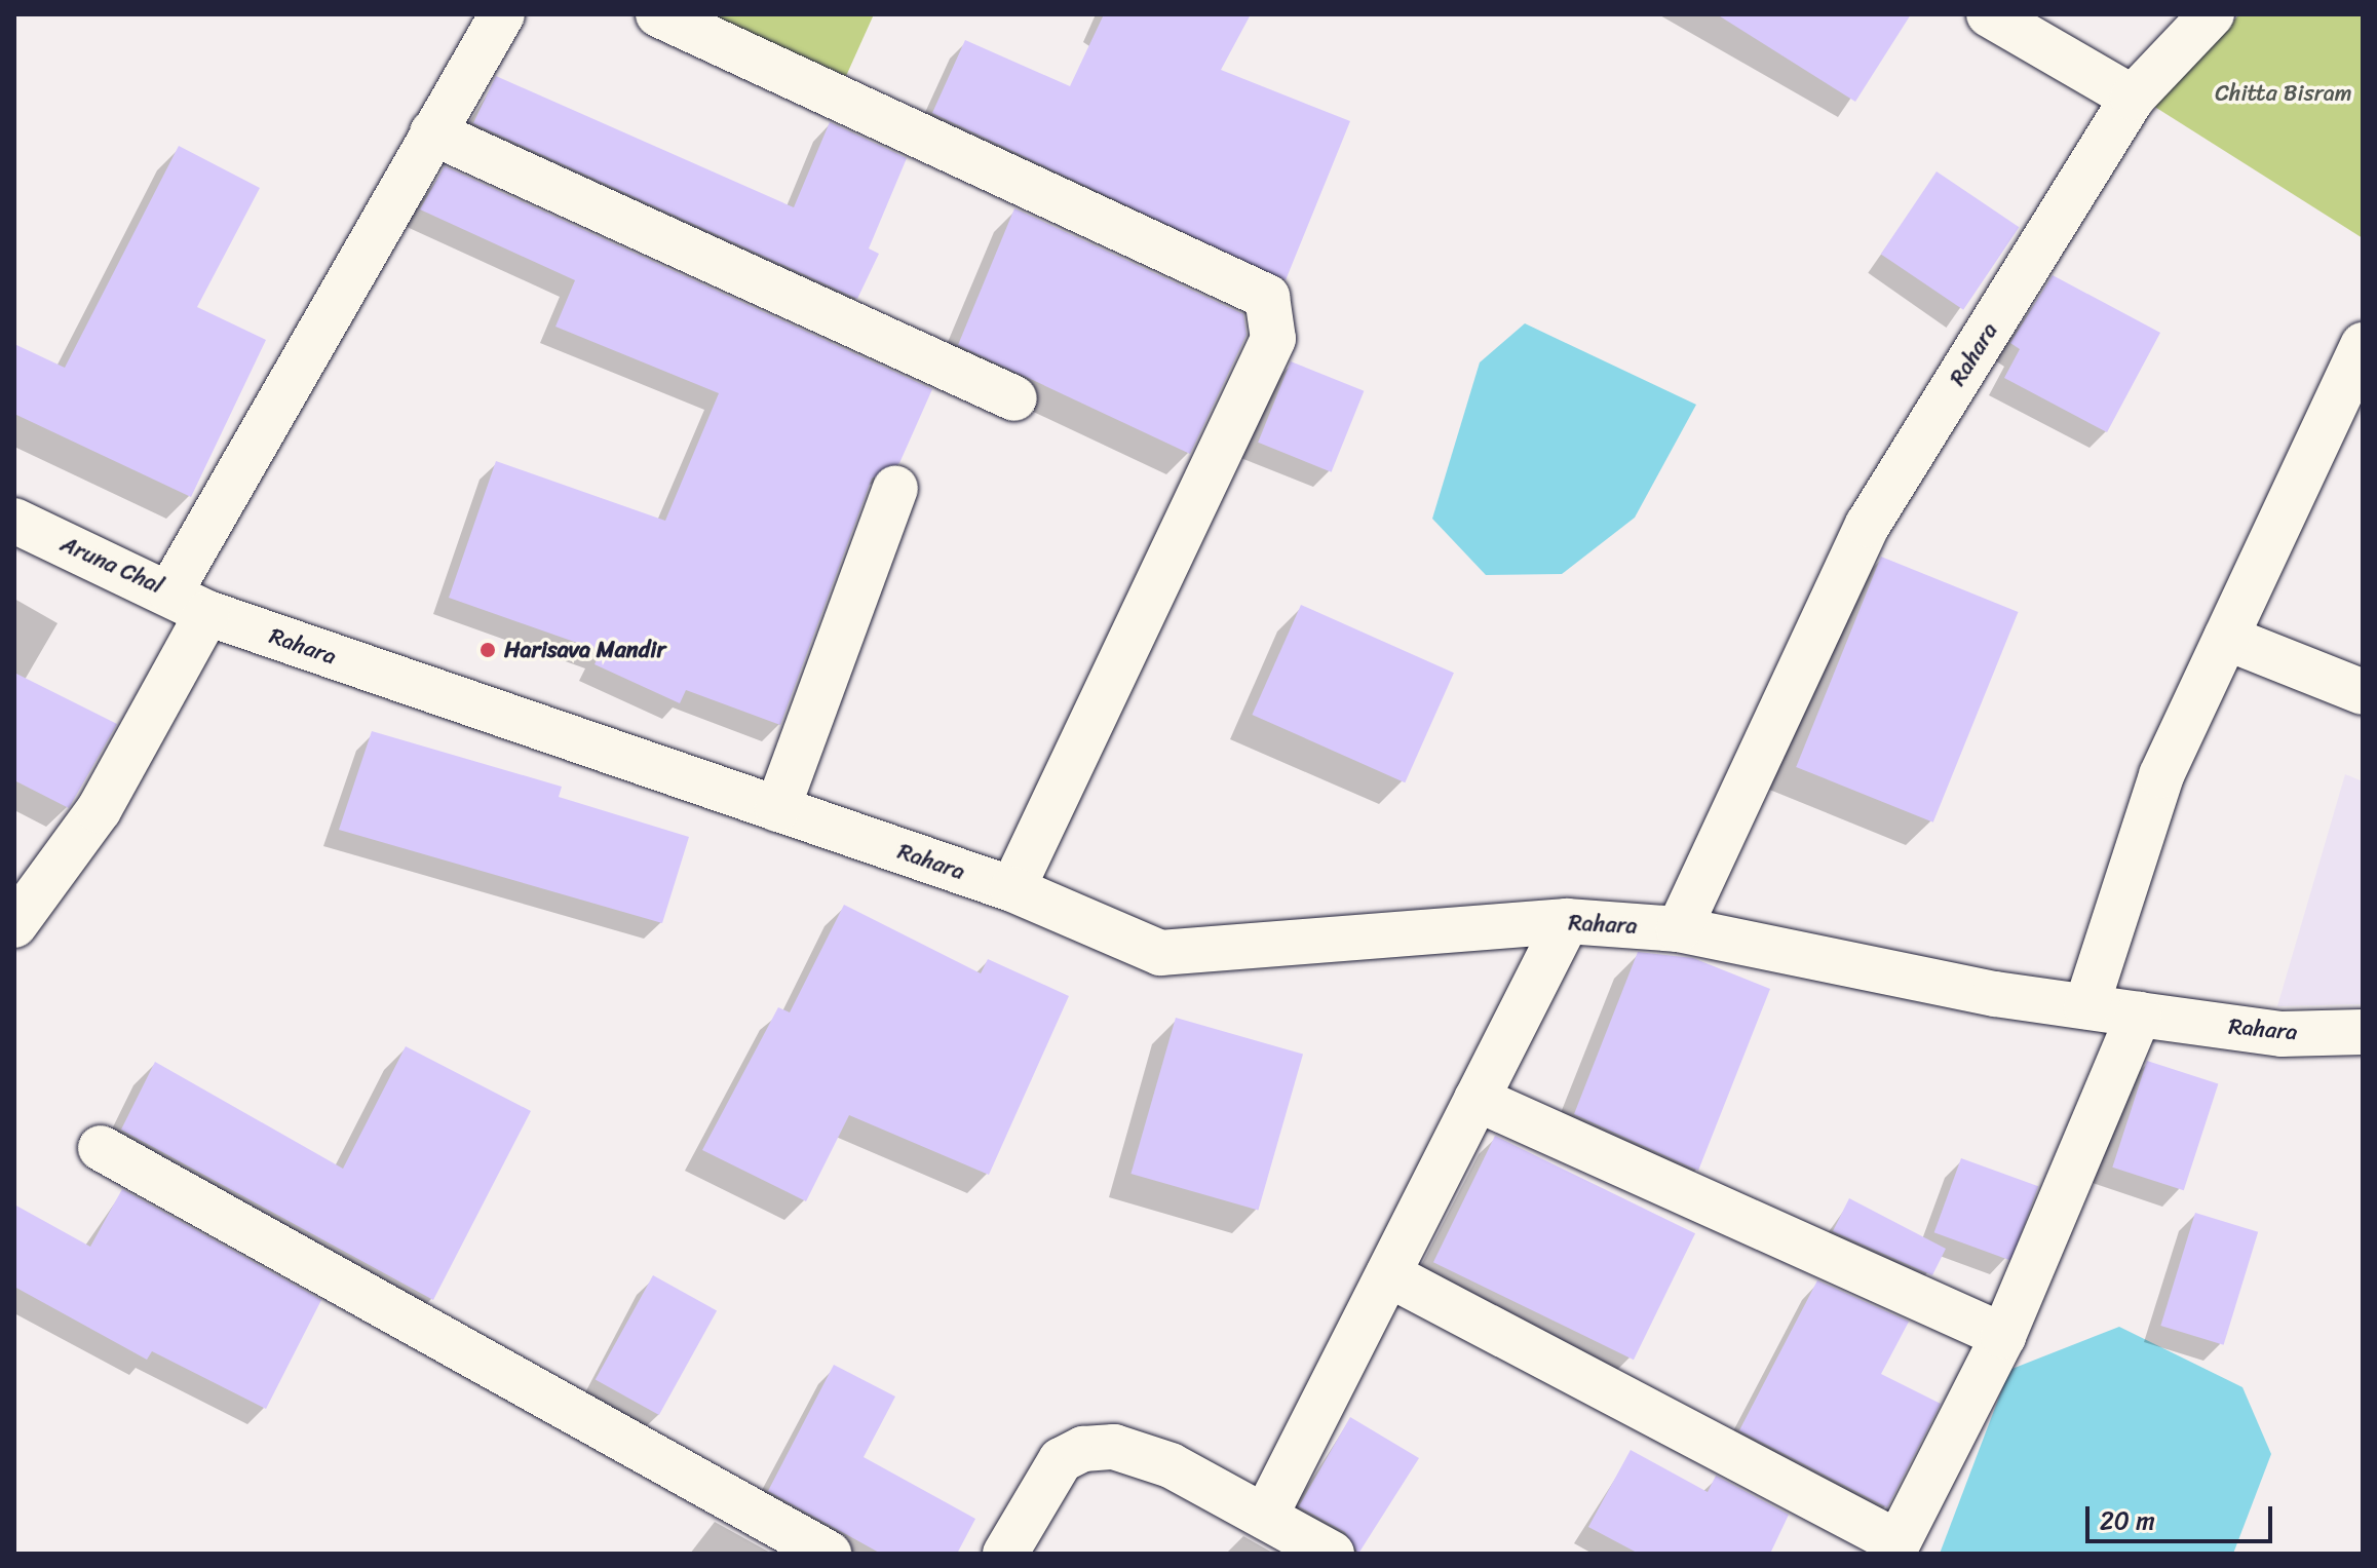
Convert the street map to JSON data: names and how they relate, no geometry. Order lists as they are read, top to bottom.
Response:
{
  "streets": {
    "street": ["Rahara", "Aruna Chal"]
  },
  "crossings": [
    ["Rahara", "Aruna Chal"]
  ],
  "parks": ["Chitta Bisram"],
  "places": ["Harisava Mandir"],
  "scale_bar": "20 m"
}
